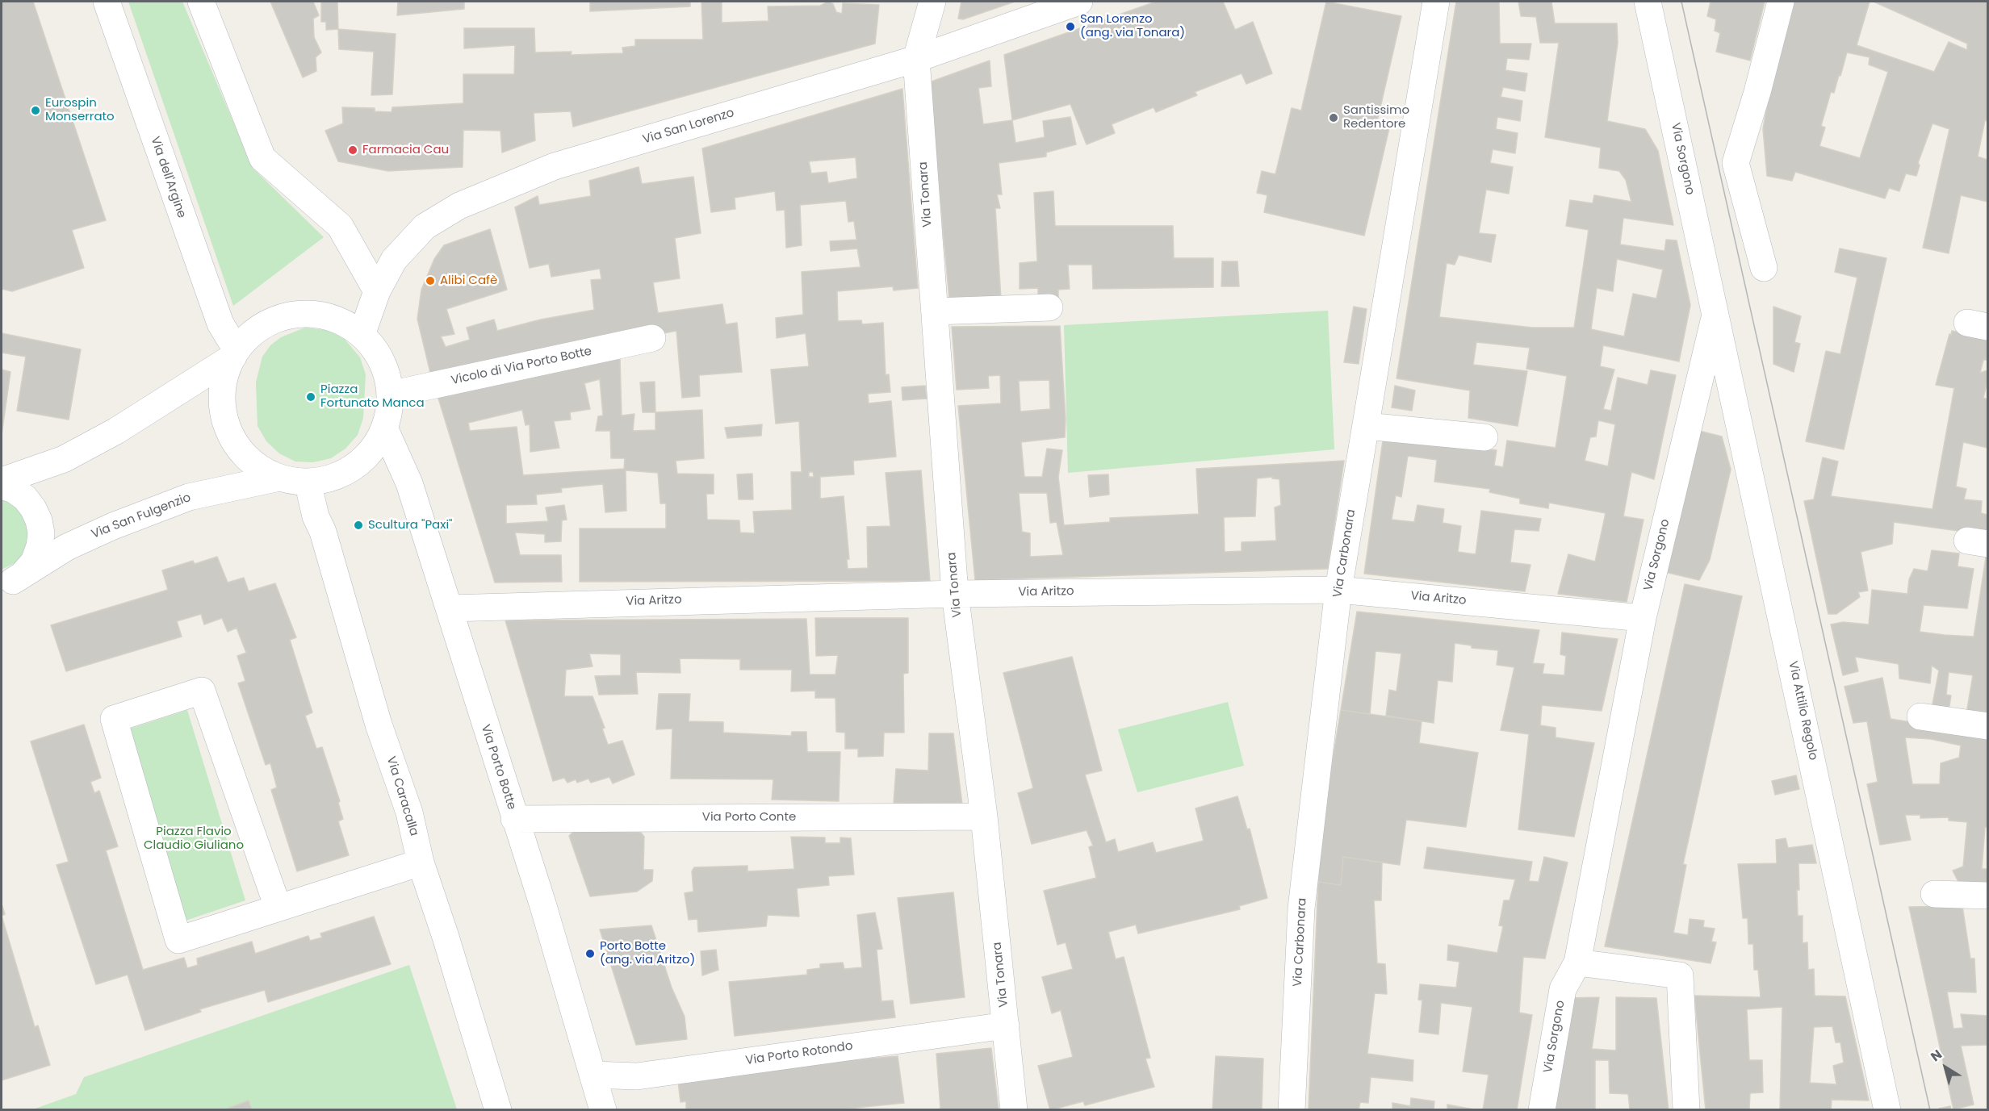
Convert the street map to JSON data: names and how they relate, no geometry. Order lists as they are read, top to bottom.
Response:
{
  "streets": {
    "street": [
      "Via San Lorenzo",
      "Via Sorgono",
      "Via dell'Argine",
      "Via Tonara",
      "Vicolo di Via Porto Botte",
      "Via San Fulgenzio",
      "Via Carbonara",
      "Via Aritzo",
      "Via Attilio Regolo",
      "Via Porto Botte",
      "Via Caracalla",
      "Via Porto Conte",
      "Via Porto Rotondo"
    ]
  },
  "crossings": [
    ["Via San Lorenzo", "Via dell'Argine"],
    ["Via San Lorenzo", "Via Tonara"],
    ["Via San Lorenzo", "Vicolo di Via Porto Botte"],
    ["Via San Lorenzo", "Via San Fulgenzio"],
    ["Via San Lorenzo", "Via Porto Botte"],
    ["Via San Lorenzo", "Via Caracalla"],
    ["Via Sorgono", "Via Aritzo"],
    ["Via Sorgono", "Via Attilio Regolo"],
    ["Via dell'Argine", "Vicolo di Via Porto Botte"],
    ["Via dell'Argine", "Via San Fulgenzio"],
    ["Via dell'Argine", "Via Porto Botte"],
    ["Via dell'Argine", "Via Caracalla"],
    ["Via Tonara", "Via Aritzo"],
    ["Via Tonara", "Via Porto Conte"],
    ["Via Tonara", "Via Porto Rotondo"],
    ["Vicolo di Via Porto Botte", "Via San Fulgenzio"],
    ["Vicolo di Via Porto Botte", "Via Porto Botte"],
    ["Vicolo di Via Porto Botte", "Via Caracalla"],
    ["Via San Fulgenzio", "Via Porto Botte"],
    ["Via San Fulgenzio", "Via Caracalla"],
    ["Via Carbonara", "Via Aritzo"],
    ["Via Aritzo", "Via Porto Botte"],
    ["Via Porto Botte", "Via Caracalla"],
    ["Via Porto Botte", "Via Porto Conte"],
    ["Via Porto Botte", "Via Porto Rotondo"]
  ],
  "parks": ["Piazza Flavio Claudio Giuliano"],
  "places": [
    "San Lorenzo (ang. via Tonara)",
    "Eurospin Monserrato",
    "Santissimo Redentore",
    "Farmacia Cau",
    "Alibi Cafè",
    "Piazza Fortunato Manca",
    "Scultura \"Paxi\"",
    "Porto Botte (ang. via Aritzo)"
  ],
  "north": "top left"
}
